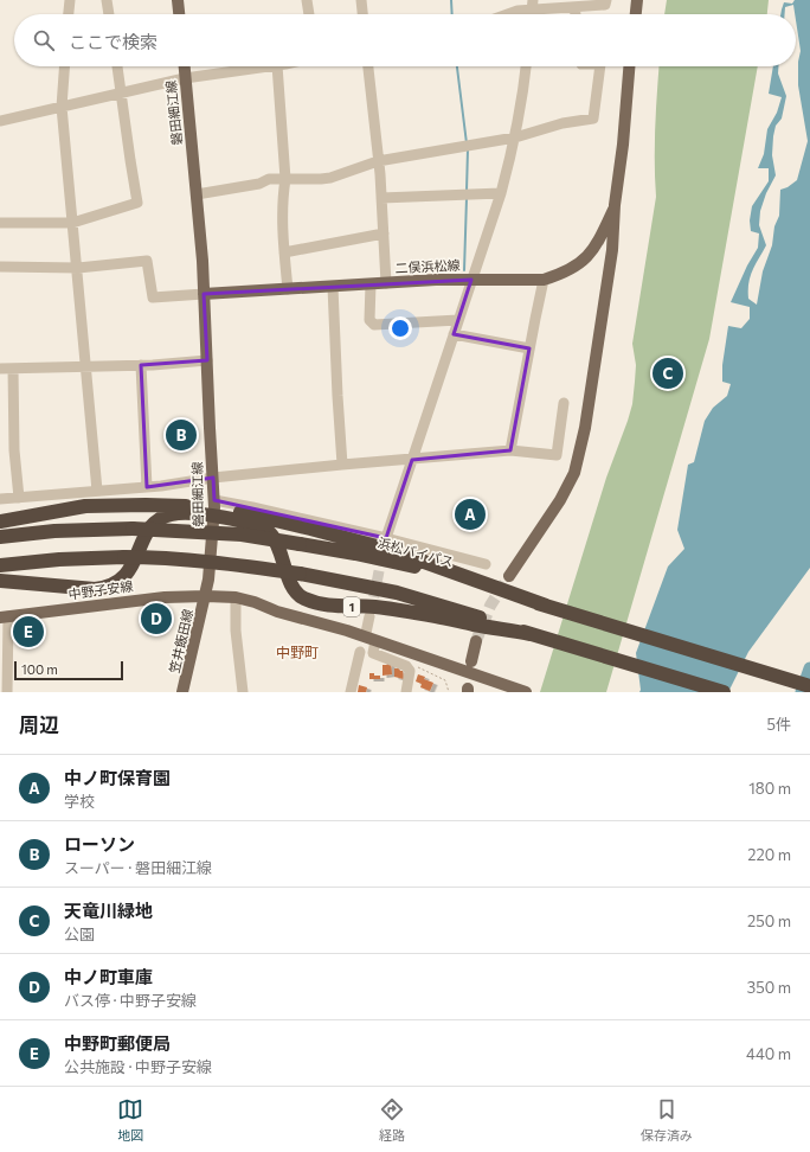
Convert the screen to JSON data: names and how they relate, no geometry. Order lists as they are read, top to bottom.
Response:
{
  "streets": {
    "highway": ["浜松バイパス", "1"],
    "main road": [
      "磐田細江線",
      "二俣浜松線",
      "中野子安線",
      "笠井飯田線"
    ]
  },
  "crossings": [
    ["磐田細江線", "二俣浜松線"],
    ["磐田細江線", "中野子安線"],
    ["磐田細江線", "1"],
    ["磐田細江線", "笠井飯田線"],
    ["浜松バイパス", "1"],
    ["中野子安線", "笠井飯田線"]
  ],
  "districts": ["中野町"],
  "scale_bar": "100 m",
  "page": {
    "search": "ここで検索",
    "pins": [
      "C",
      "B",
      "A",
      "D",
      "E"
    ],
    "scale": "100 m",
    "heading": ["周辺", "5件"],
    "list": [
      {
        "mark": "A",
        "name": "中ノ町保育園",
        "note": "学校",
        "value": "180 m"
      },
      {
        "mark": "B",
        "name": "ローソン",
        "note": "スーパー · 磐田細江線",
        "value": "220 m"
      },
      {
        "mark": "C",
        "name": "天竜川緑地",
        "note": "公園",
        "value": "250 m"
      },
      {
        "mark": "D",
        "name": "中ノ町車庫",
        "note": "バス停 · 中野子安線",
        "value": "350 m"
      },
      {
        "mark": "E",
        "name": "中野町郵便局",
        "note": "公共施設 · 中野子安線",
        "value": "440 m"
      }
    ],
    "nav": ["地図", "経路", "保存済み"]
  }
}
